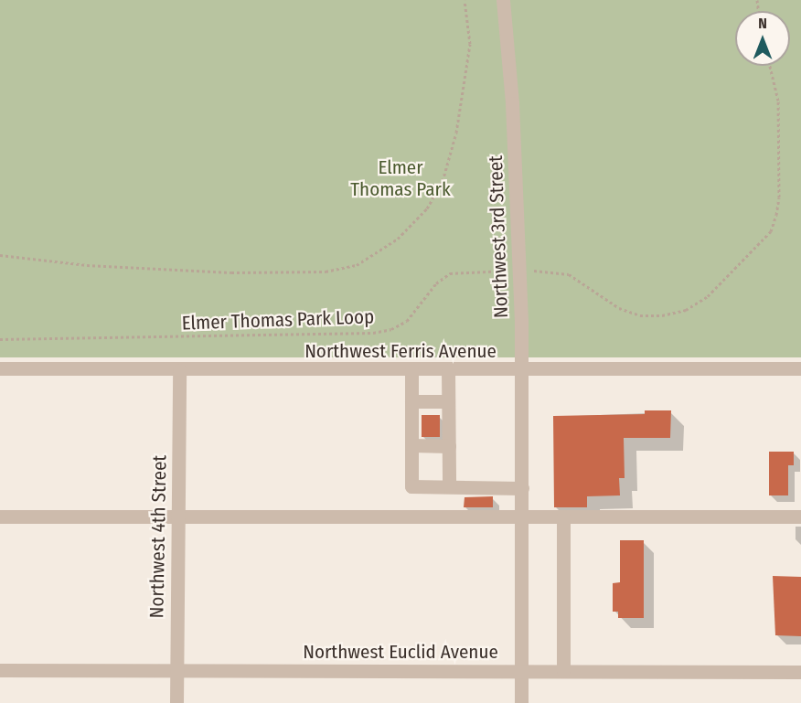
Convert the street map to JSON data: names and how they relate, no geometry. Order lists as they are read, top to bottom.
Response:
{
  "streets": {
    "street": [
      "Northwest 3rd Street",
      "Northwest Ferris Avenue",
      "Northwest 4th Street",
      "Northwest Euclid Avenue"
    ],
    "path": ["Elmer Thomas Park Loop"]
  },
  "crossings": [
    ["Northwest 3rd Street", "Elmer Thomas Park Loop"],
    ["Northwest 3rd Street", "Northwest Ferris Avenue"],
    ["Northwest 3rd Street", "Northwest Euclid Avenue"],
    ["Northwest Ferris Avenue", "Northwest 4th Street"],
    ["Northwest 4th Street", "Northwest Euclid Avenue"]
  ],
  "parks": ["Elmer Thomas Park"],
  "north": "top"
}
